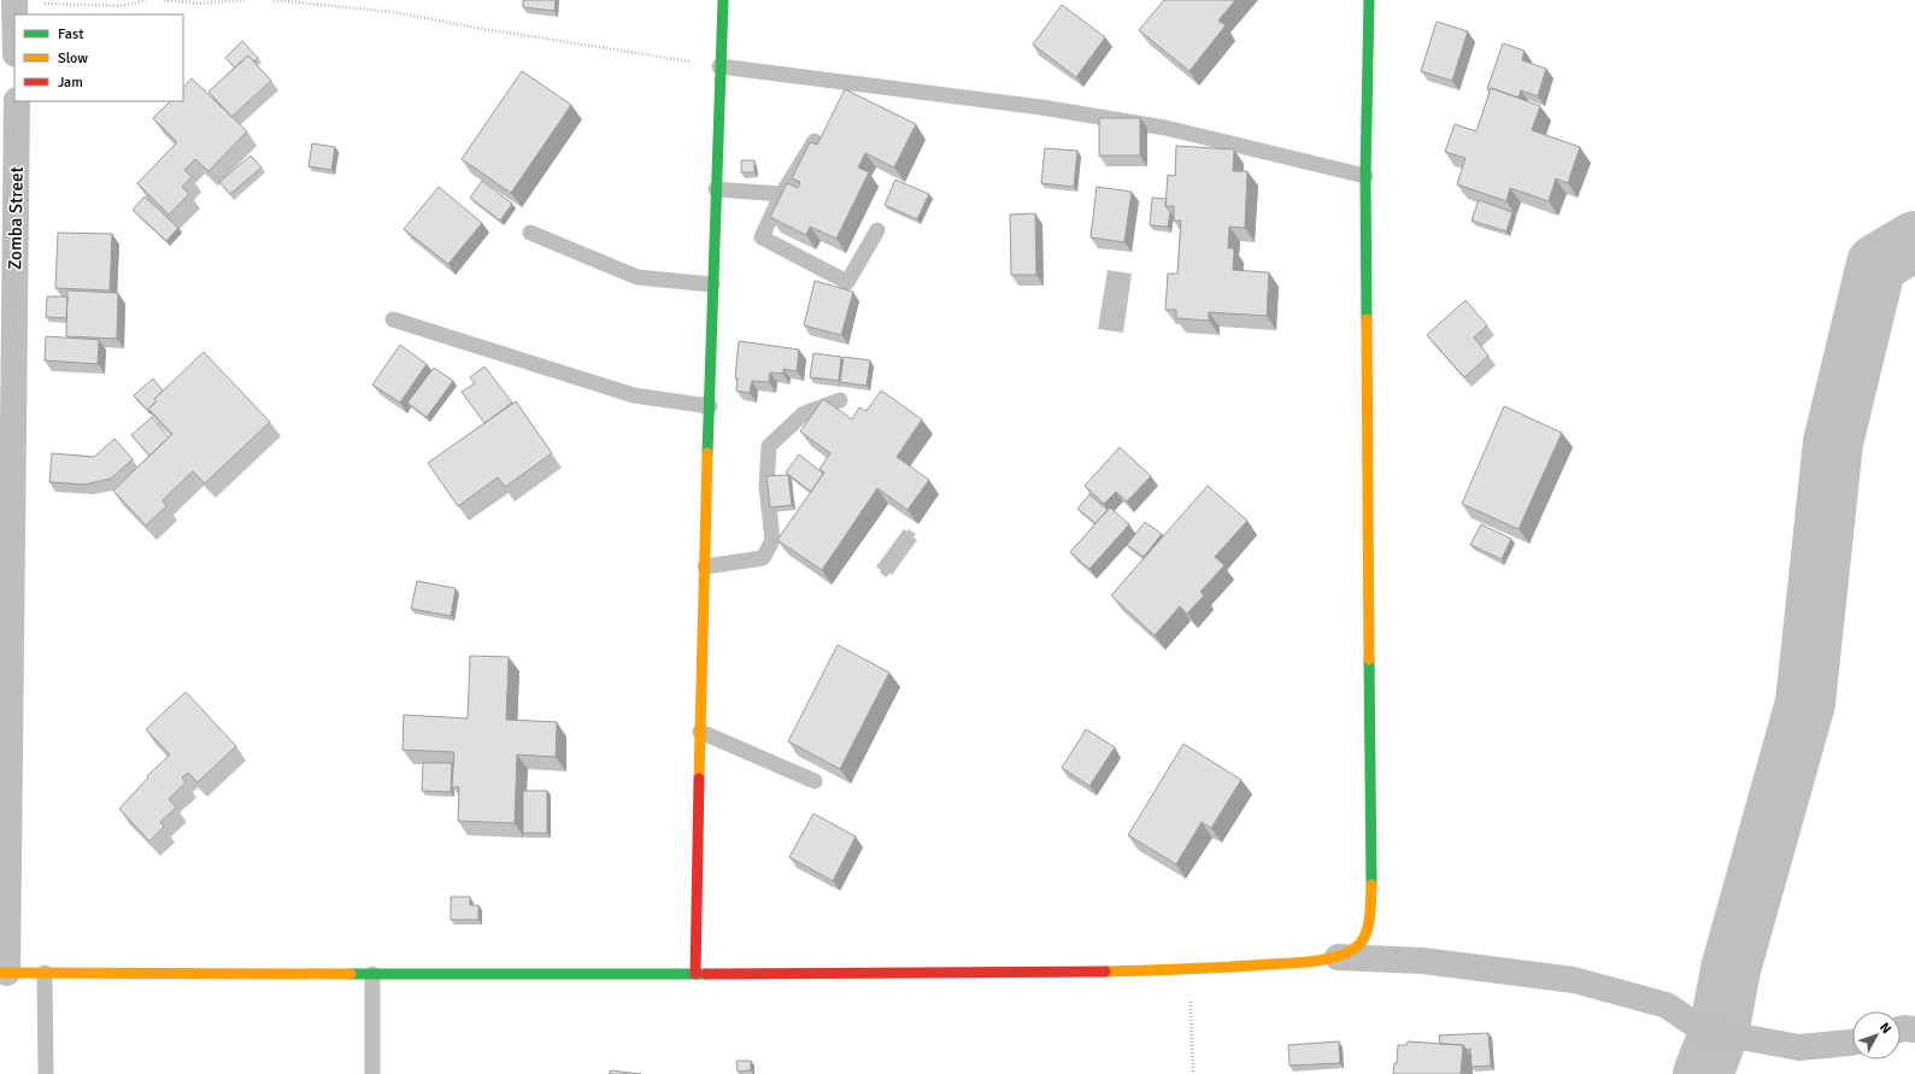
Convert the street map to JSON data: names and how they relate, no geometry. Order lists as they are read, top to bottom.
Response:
{
  "streets": {
    "street": ["Zomba Street"]
  },
  "legend": ["Fast", "Slow", "Jam"],
  "north": "top right"
}
